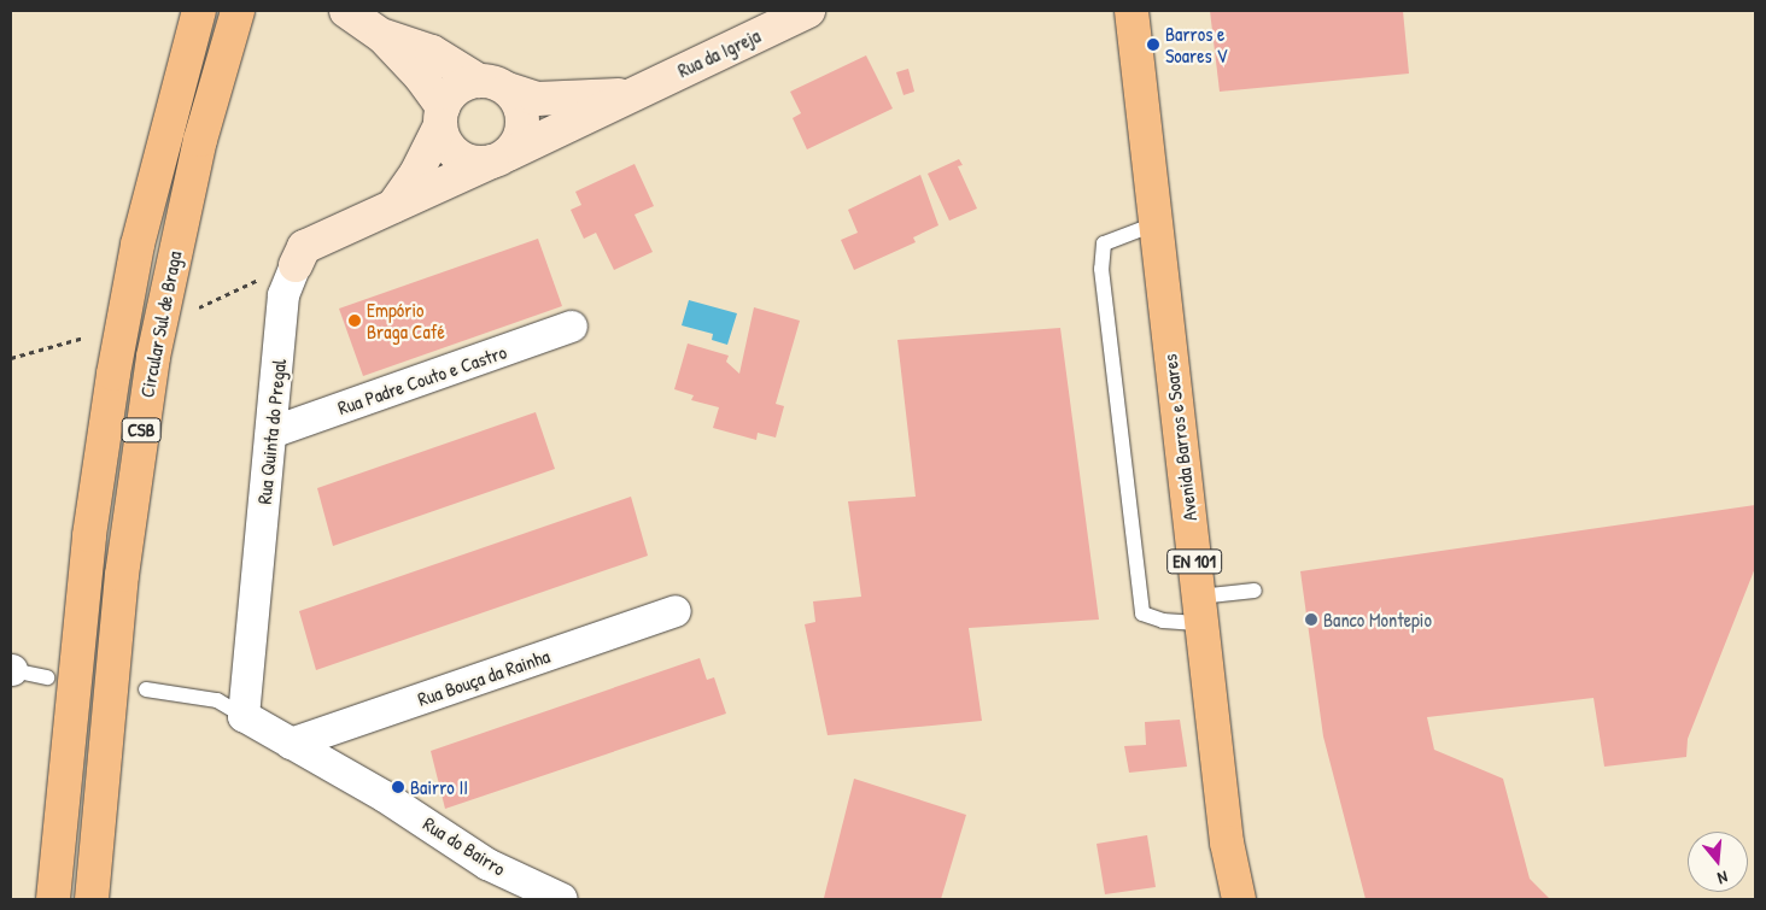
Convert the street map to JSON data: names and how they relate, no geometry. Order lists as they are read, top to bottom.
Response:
{
  "streets": {
    "main road": [
      "Circular Sul de Braga",
      "CSB",
      "Avenida Barros e Soares",
      "EN 101"
    ],
    "street": [
      "Rua da Igreja",
      "Rua Padre Couto e Castro",
      "Rua Quinta do Pregal",
      "Rua Bouça da Rainha",
      "Rua do Bairro"
    ]
  },
  "crossings": [
    ["Rua da Igreja", "Rua Quinta do Pregal"],
    ["Rua Padre Couto e Castro", "Rua Quinta do Pregal"],
    ["Rua Quinta do Pregal", "Rua do Bairro"],
    ["Rua Bouça da Rainha", "Rua do Bairro"]
  ],
  "places": [
    "Barros e Soares V",
    "Empório Braga Café",
    "Banco Montepio",
    "Bairro II"
  ],
  "north": "bottom"
}
